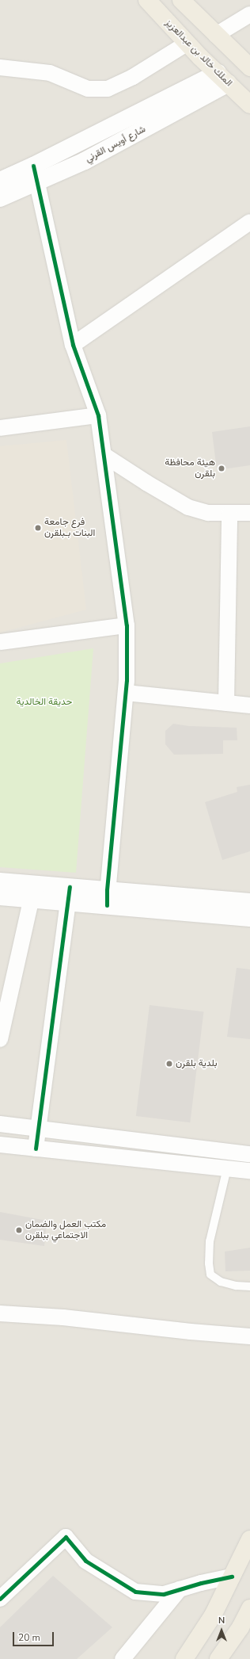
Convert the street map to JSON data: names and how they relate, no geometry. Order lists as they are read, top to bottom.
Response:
{
  "streets": {
    "highway": ["الملك خالد بن عبدالعزيز"],
    "street": ["شارع أويس القرني"]
  },
  "crossings": [
    ["الملك خالد بن عبدالعزيز", "شارع أويس القرني"]
  ],
  "parks": ["حديقة الخالدية"],
  "places": [
    "هيئة محافظة بلقرن",
    "فرع جامعة البنات بـبلقرن",
    "بلدية بلقرن",
    "مكتب العمل والضمان الاجتماعي ببلقرن"
  ],
  "scale_bar": "20 m",
  "north": "top"
}
